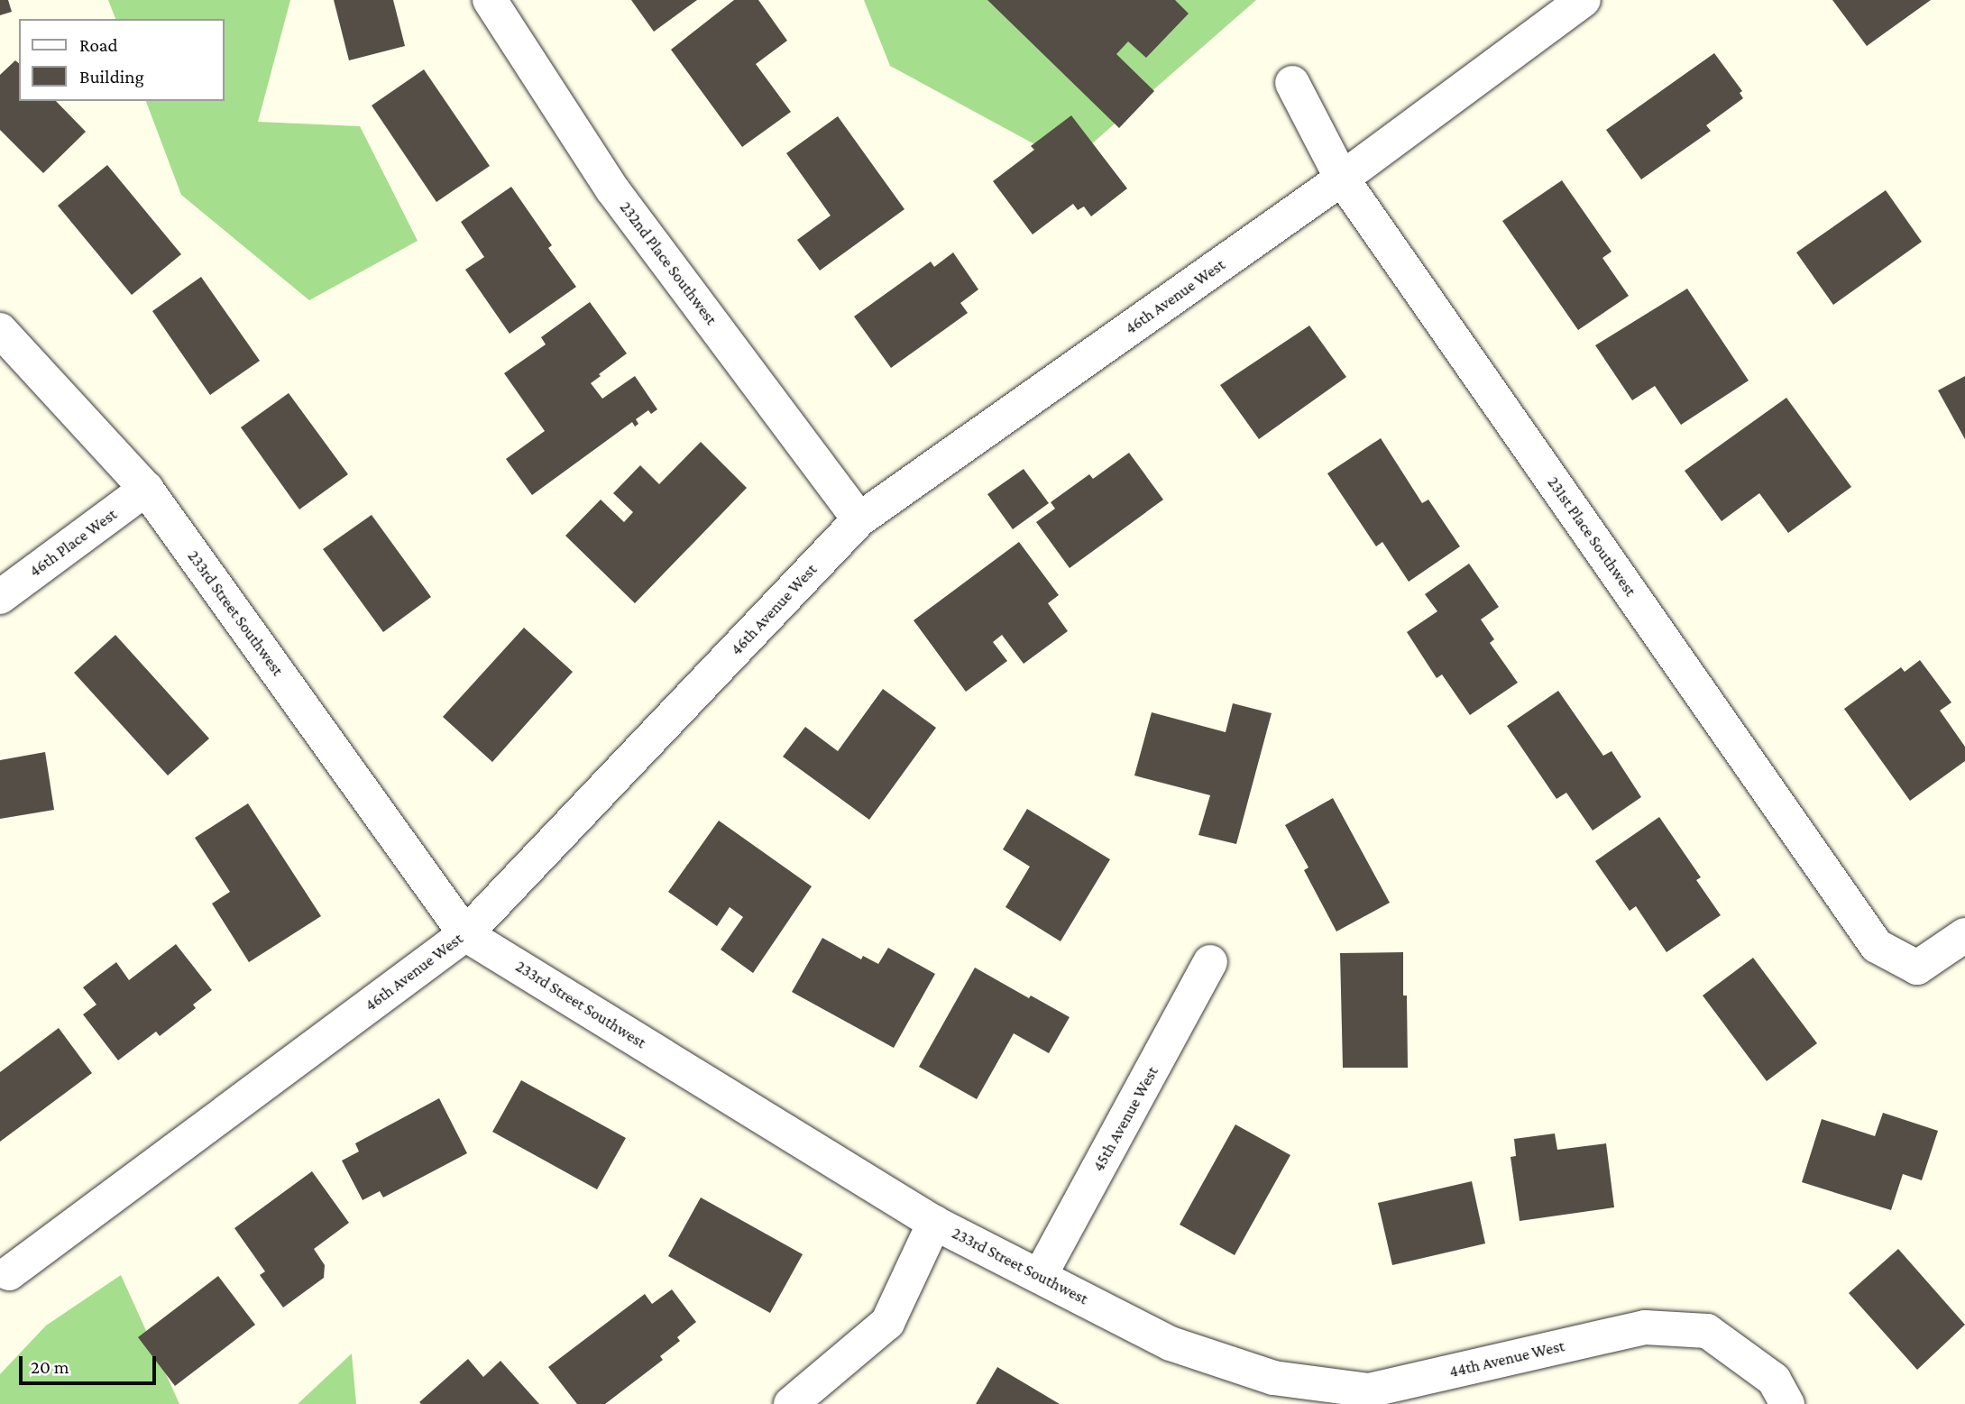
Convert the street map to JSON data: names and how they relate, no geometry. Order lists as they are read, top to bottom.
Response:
{
  "streets": {
    "street": [
      "232nd Place Southwest",
      "46th Avenue West",
      "231st Place Southwest",
      "46th Place West",
      "233rd Street Southwest",
      "45th Avenue West",
      "44th Avenue West"
    ]
  },
  "crossings": [
    ["232nd Place Southwest", "46th Avenue West"],
    ["46th Avenue West", "231st Place Southwest"],
    ["46th Avenue West", "233rd Street Southwest"],
    ["46th Place West", "233rd Street Southwest"],
    ["233rd Street Southwest", "45th Avenue West"],
    ["233rd Street Southwest", "44th Avenue West"]
  ],
  "legend": ["Road", "Building"],
  "scale_bar": "20 m"
}
